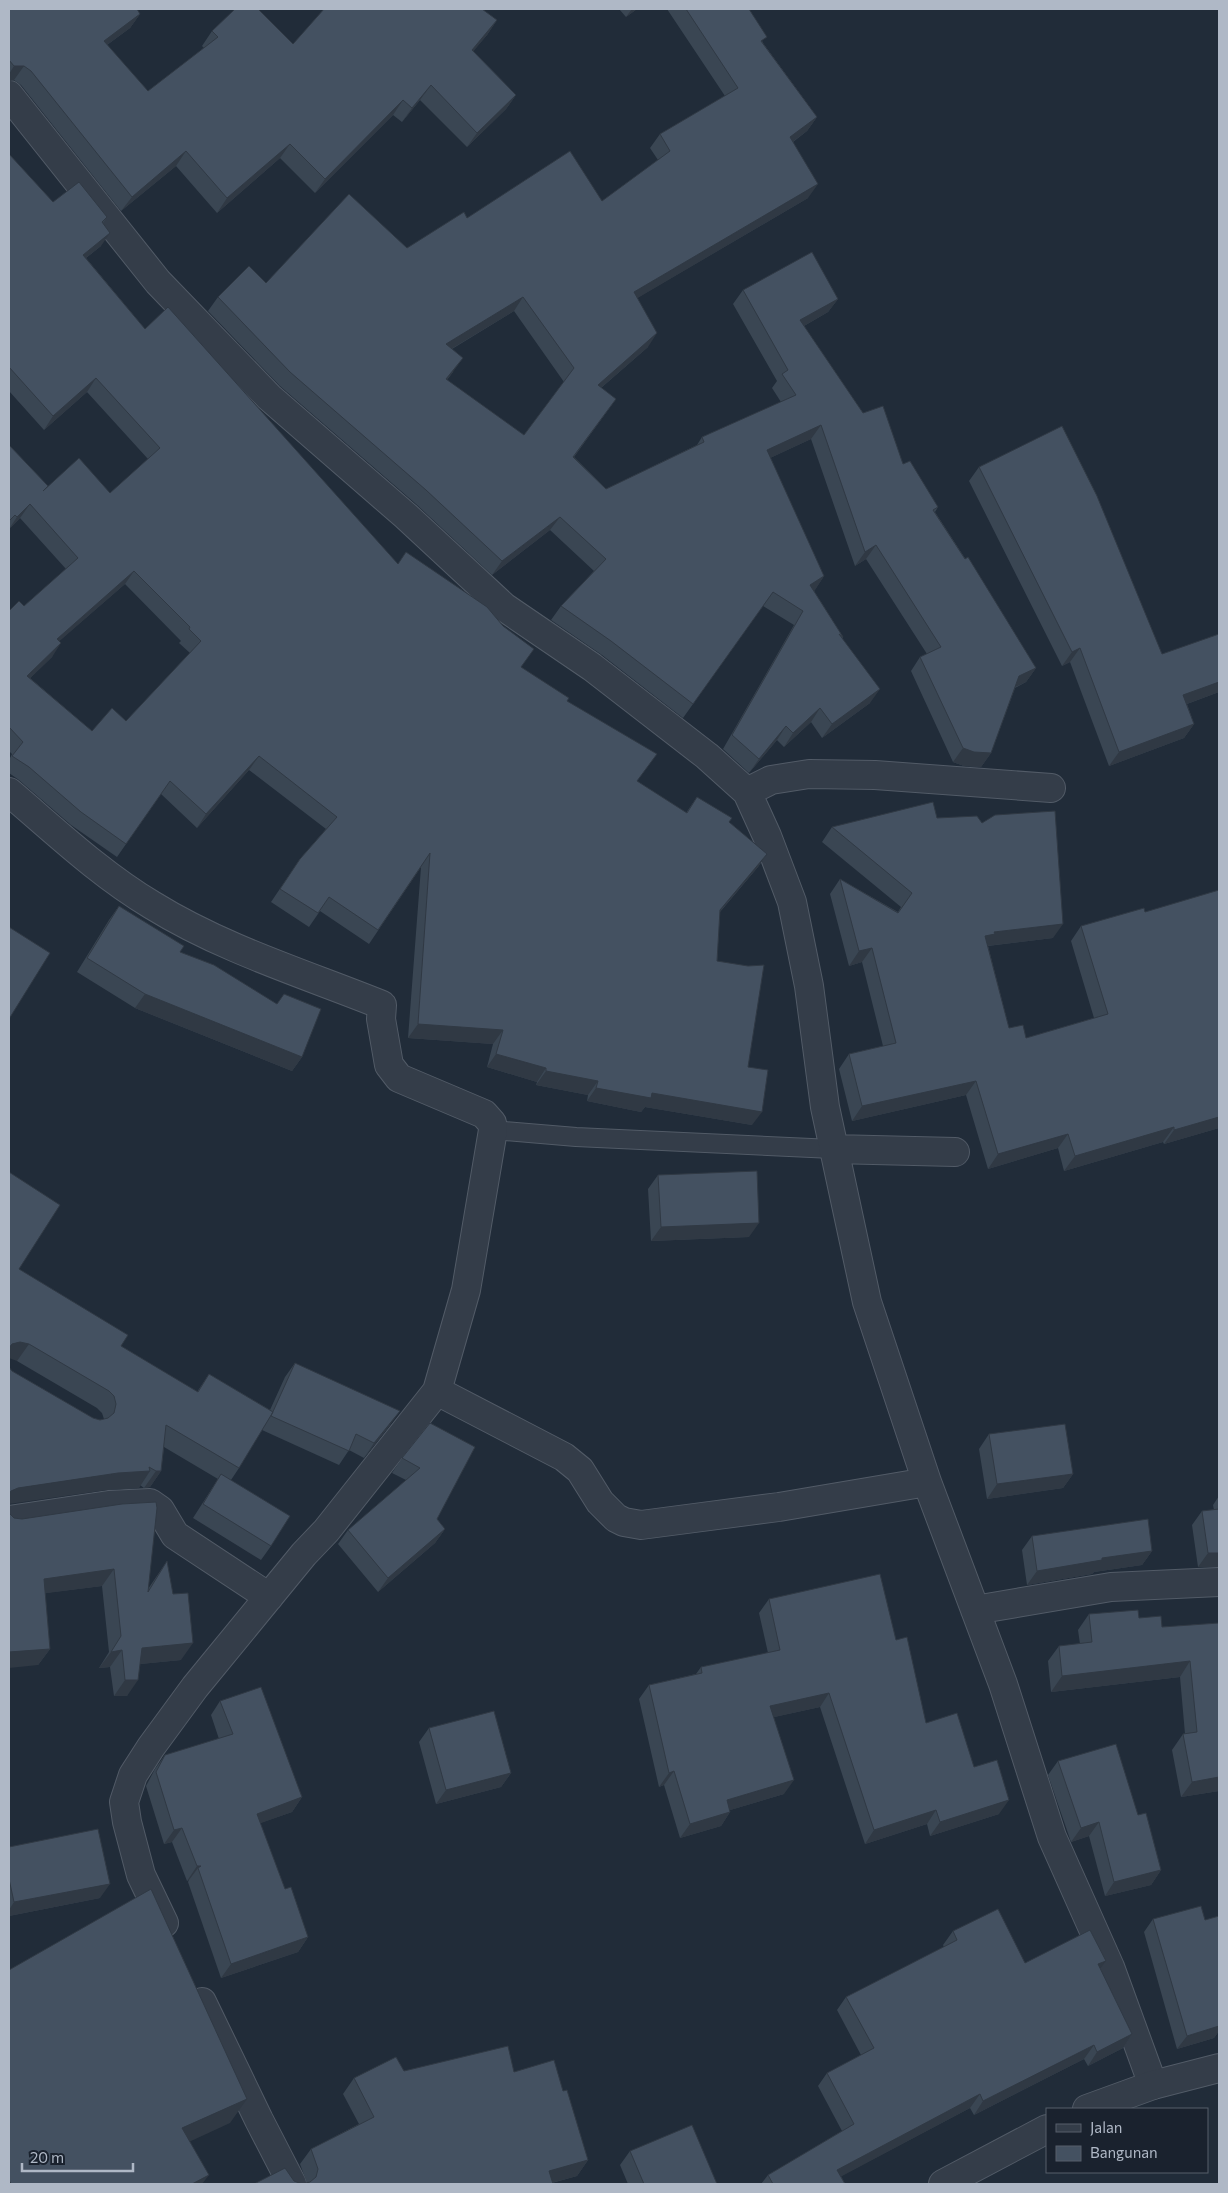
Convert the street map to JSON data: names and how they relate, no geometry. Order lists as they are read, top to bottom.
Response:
{
  "legend": ["Jalan", "Bangunan"],
  "scale_bar": "20 m"
}
